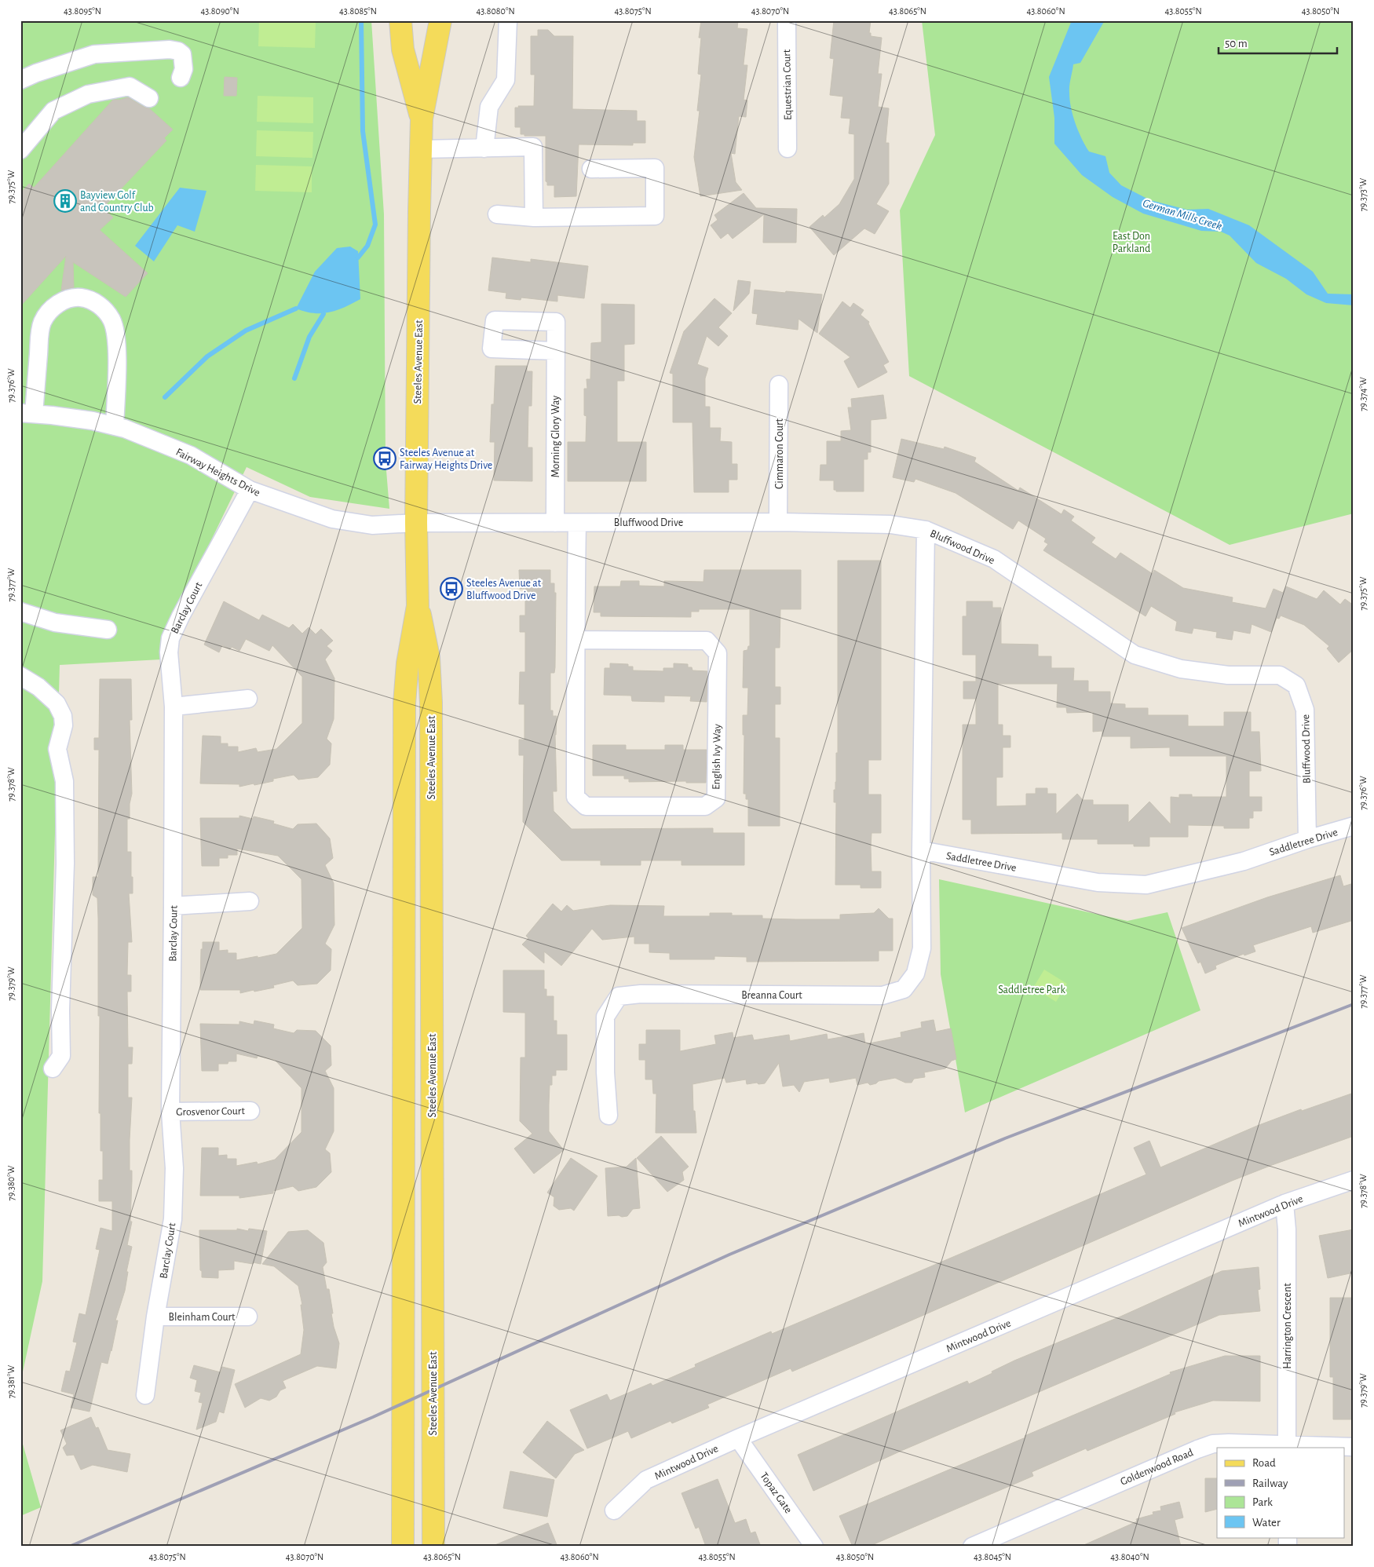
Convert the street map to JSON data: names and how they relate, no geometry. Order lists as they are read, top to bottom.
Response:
{
  "streets": {
    "main road": ["Steeles Avenue East"],
    "street": [
      "Equestrian Court",
      "Morning Glory Way",
      "Cimmaron Court",
      "Fairway Heights Drive",
      "Bluffwood Drive",
      "Barclay Court",
      "English Ivy Way",
      "Saddletree Drive",
      "Breanna Court",
      "Grosvenor Court",
      "Mintwood Drive",
      "Bleinham Court",
      "Harrington Crescent",
      "Goldenwood Road",
      "Topaz Gate"
    ]
  },
  "crossings": [
    ["Steeles Avenue East", "Fairway Heights Drive"],
    ["Steeles Avenue East", "Bluffwood Drive"],
    ["Morning Glory Way", "Bluffwood Drive"],
    ["Cimmaron Court", "Bluffwood Drive"],
    ["Fairway Heights Drive", "Bluffwood Drive"],
    ["Fairway Heights Drive", "Barclay Court"],
    ["Bluffwood Drive", "English Ivy Way"],
    ["Bluffwood Drive", "Saddletree Drive"],
    ["Barclay Court", "Grosvenor Court"],
    ["Barclay Court", "Bleinham Court"],
    ["Saddletree Drive", "Breanna Court"],
    ["Mintwood Drive", "Harrington Crescent"],
    ["Mintwood Drive", "Topaz Gate"],
    ["Harrington Crescent", "Goldenwood Road"]
  ],
  "water": ["German Mills Creek"],
  "parks": ["East Don Parkland", "Saddletree Park"],
  "places": {
    "building": ["Bayview Golf and Country Club"],
    "bus stop": ["Steeles Avenue at Fairway Heights Drive", "Steeles Avenue at Bluffwood Drive"]
  },
  "legend": [
    "Road",
    "Railway",
    "Park",
    "Water"
  ],
  "scale_bar": "50 m",
  "coordinates": [
    "43.8095°N",
    "43.8090°N",
    "43.8085°N",
    "43.8080°N",
    "43.8075°N",
    "43.8070°N",
    "43.8065°N",
    "43.8060°N",
    "43.8055°N",
    "43.8050°N",
    "79.375°W",
    "79.373°W",
    "79.376°W",
    "79.374°W",
    "79.377°W",
    "79.378°W",
    "79.379°W",
    "79.380°W",
    "79.381°W",
    "43.8045°N",
    "43.8040°N"
  ]
}
